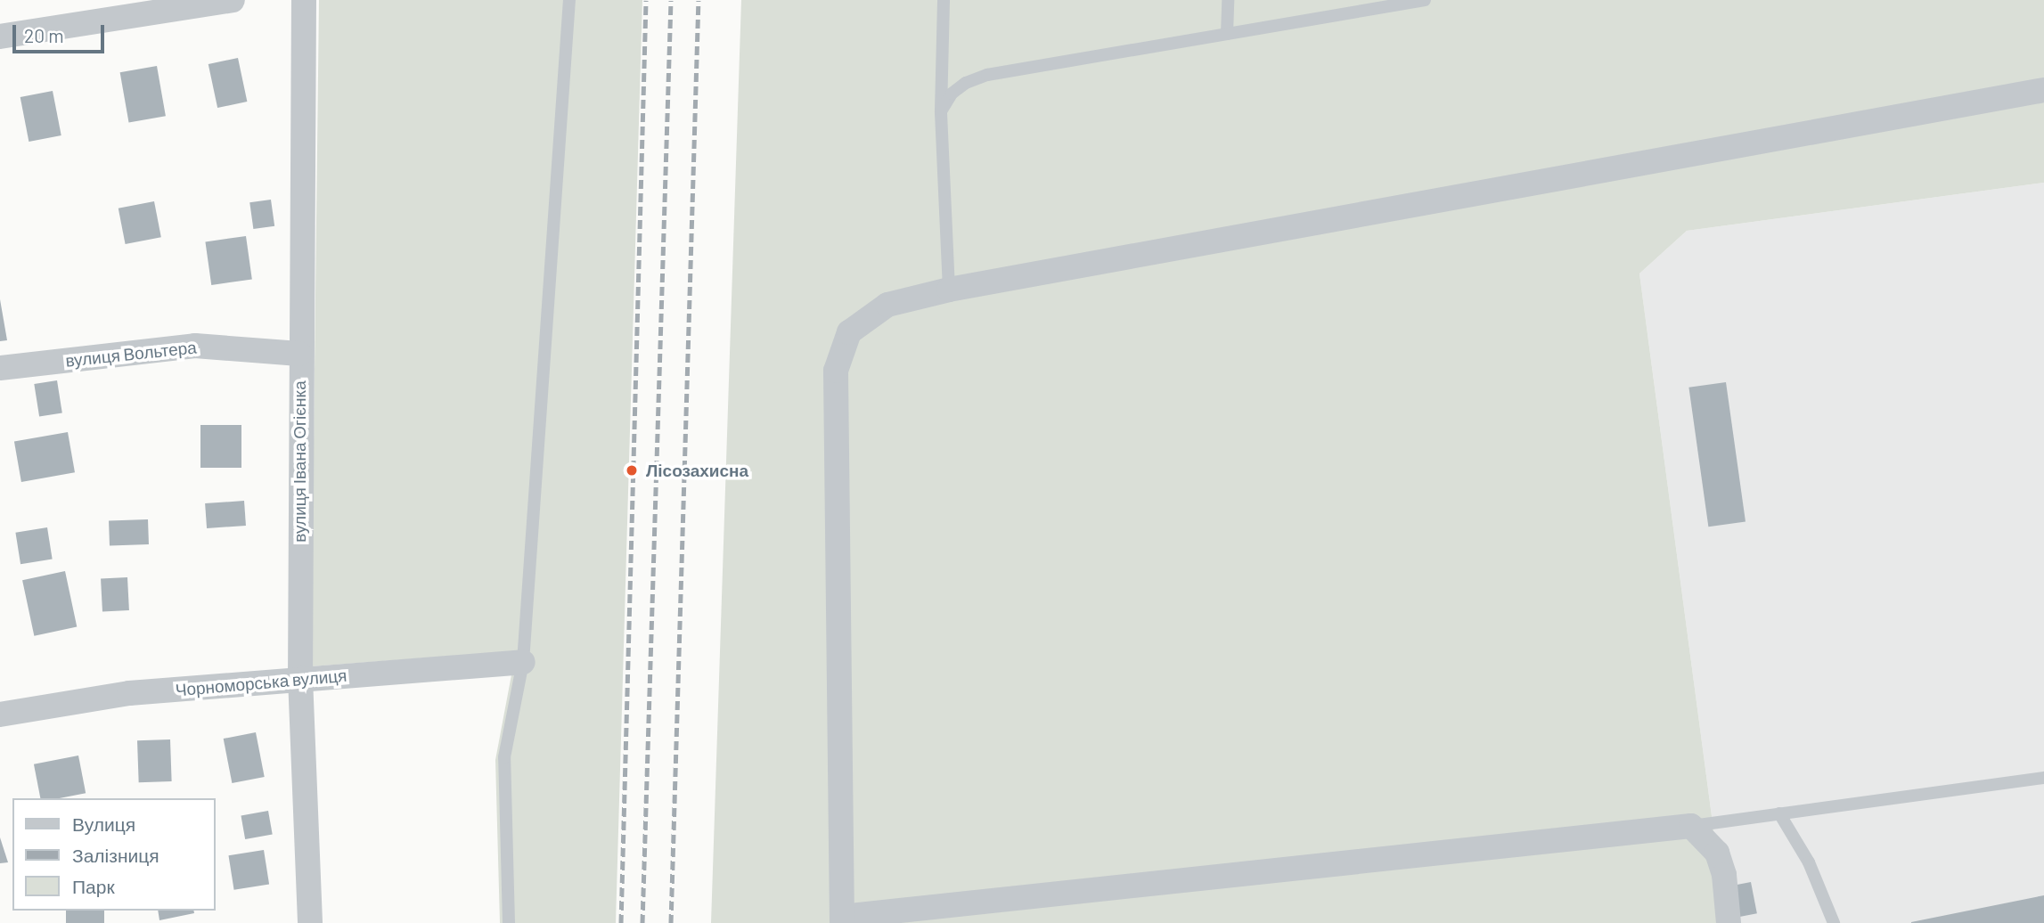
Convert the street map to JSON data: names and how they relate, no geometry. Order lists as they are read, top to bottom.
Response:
{
  "streets": {
    "street": ["вулиця Вольтера", "вулиця Івана Огієнка", "Чорноморська вулиця"]
  },
  "crossings": [
    ["вулиця Вольтера", "вулиця Івана Огієнка"],
    ["вулиця Івана Огієнка", "Чорноморська вулиця"]
  ],
  "places": ["Лісозахисна"],
  "legend": ["Вулиця", "Залізниця", "Парк"],
  "scale_bar": "20 m"
}
